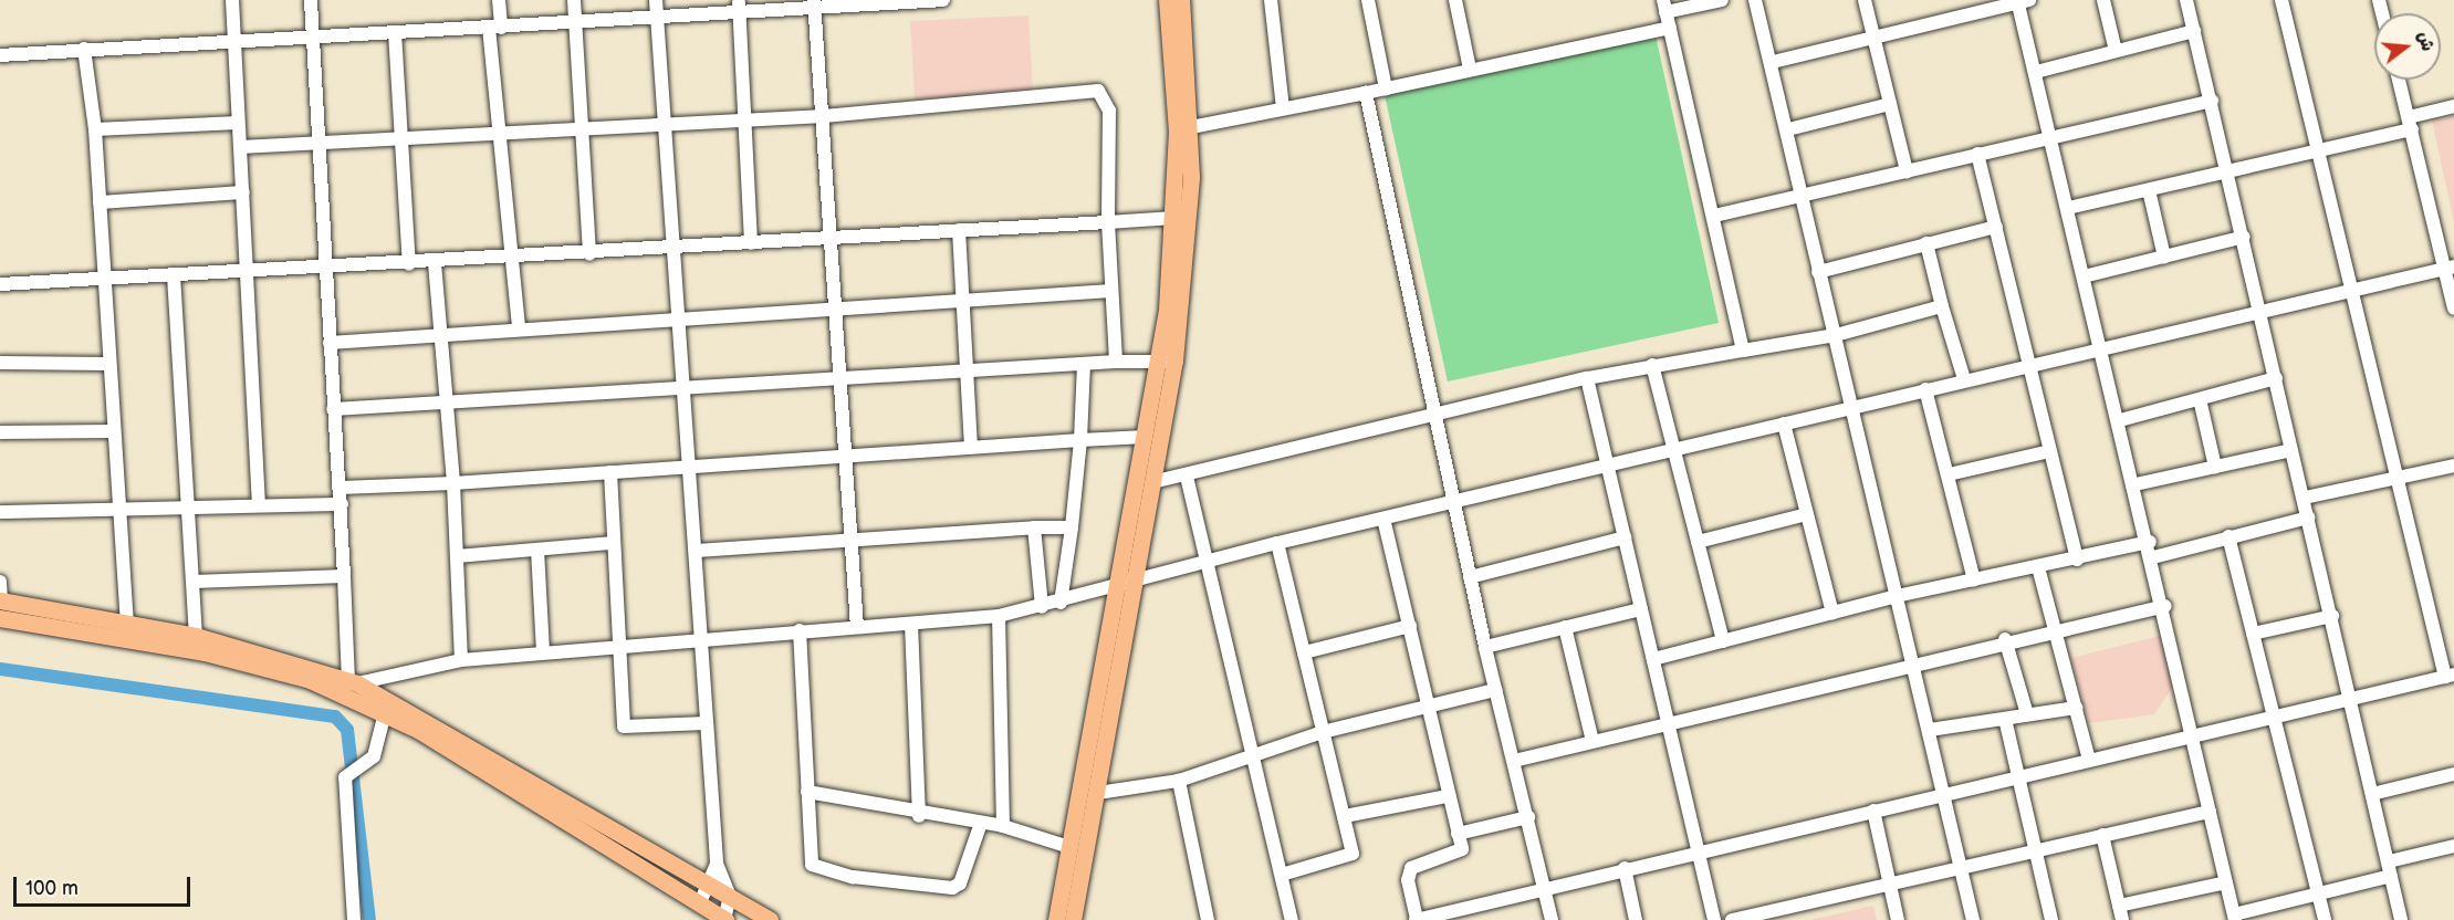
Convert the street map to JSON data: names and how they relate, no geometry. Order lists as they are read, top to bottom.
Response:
{
  "scale_bar": "100 m",
  "north": "right"
}
